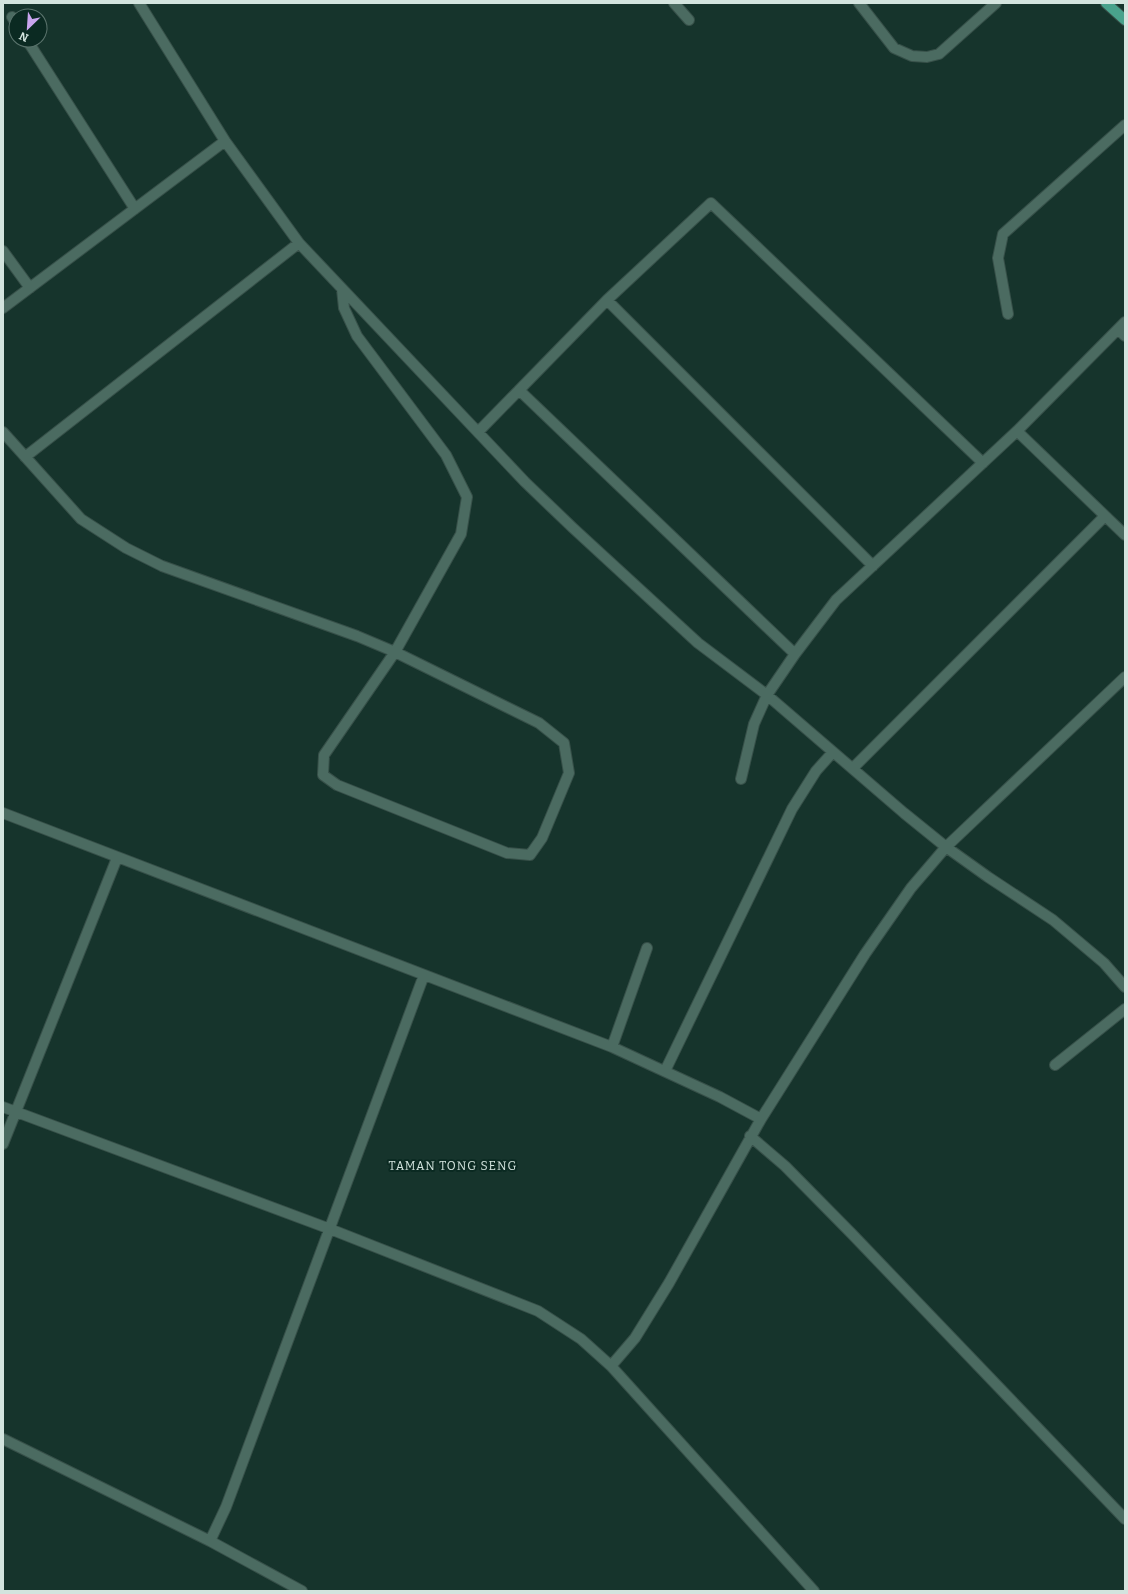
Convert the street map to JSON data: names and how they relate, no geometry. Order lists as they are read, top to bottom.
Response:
{
  "districts": ["TAMAN TONG SENG"],
  "north": "bottom left"
}
